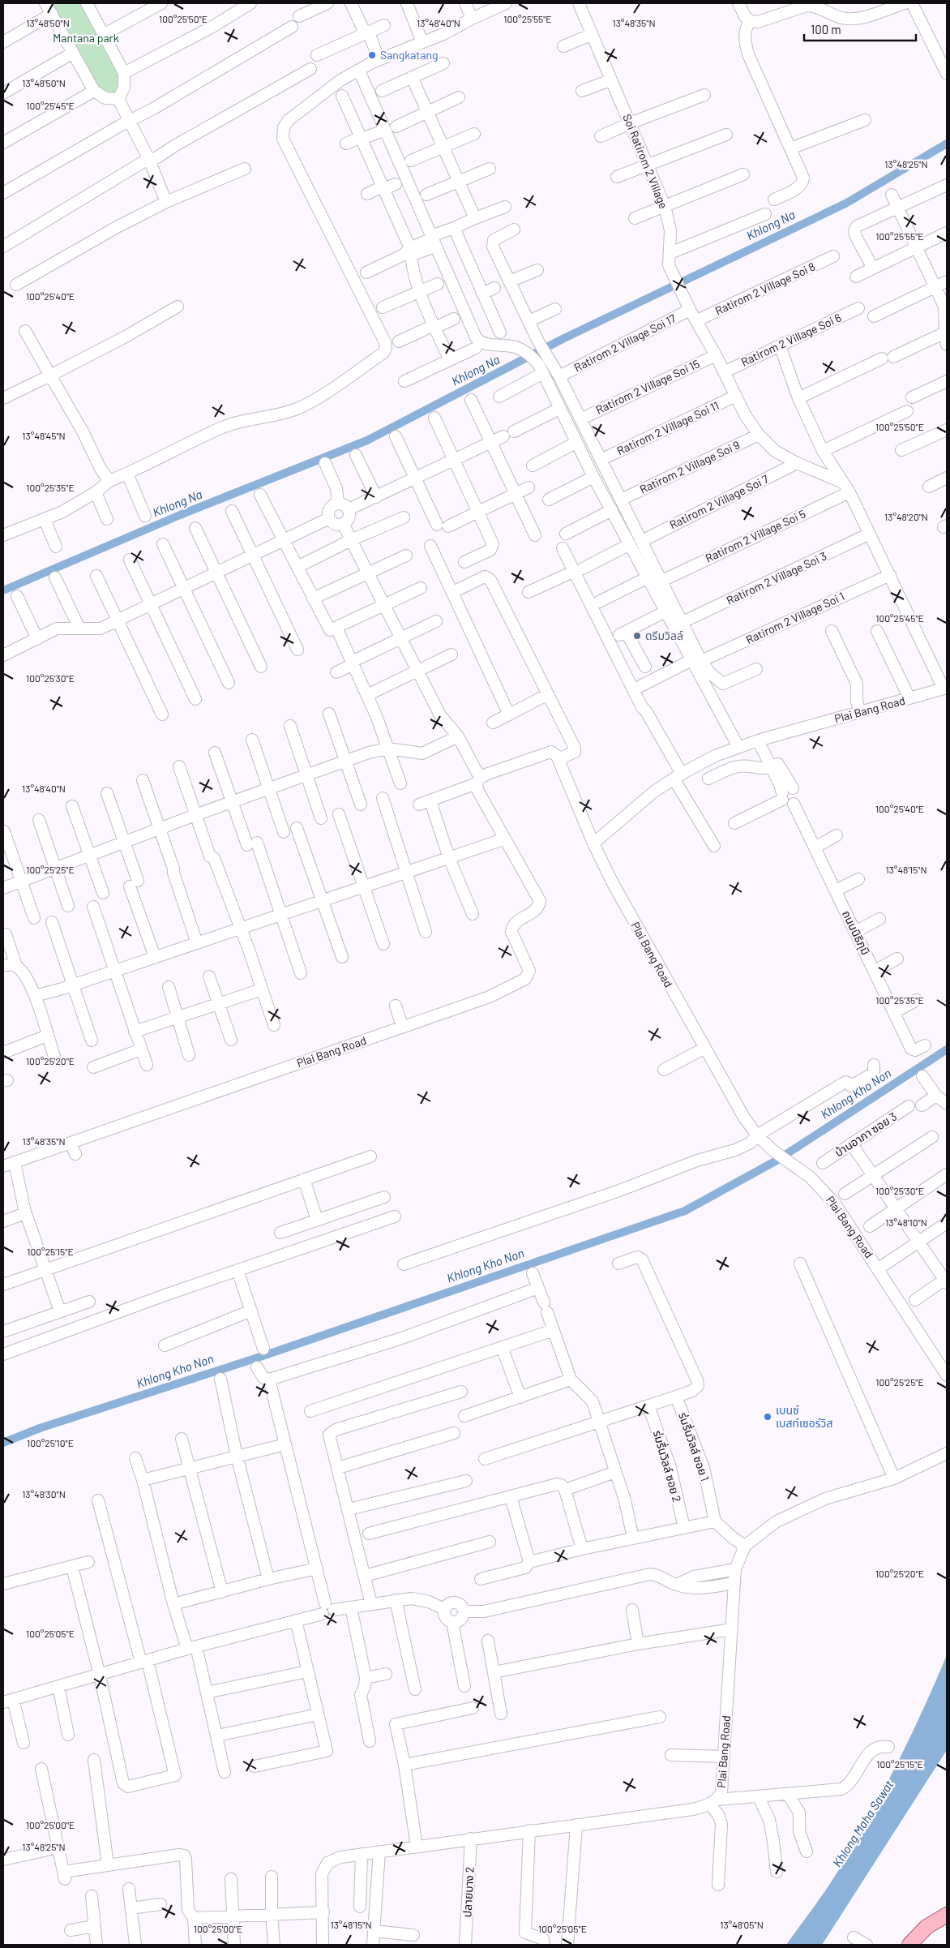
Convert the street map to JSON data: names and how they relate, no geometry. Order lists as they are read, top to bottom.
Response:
{
  "streets": {
    "street": [
      "Soi Ratirom 2 Village",
      "Ratirom 2 Village Soi 8",
      "Ratirom 2 Village Soi 6",
      "Ratirom 2 Village Soi 17",
      "Ratirom 2 Village Soi 15",
      "Ratirom 2 Village Soi 11",
      "Ratirom 2 Village Soi 9",
      "Ratirom 2 Village Soi 7",
      "Ratirom 2 Village Soi 5",
      "Ratirom 2 Village Soi 3",
      "Ratirom 2 Village Soi 1",
      "Plai Bang Road",
      "ถนนนิธิภุมิ",
      "บ้านอาภา ซอย 3",
      "ร่มรื่นวิลล์ ซอย 1",
      "ร่มรื่นวิลล์ ซอย 2",
      "ปลายบาง 2"
    ]
  },
  "crossings": [
    ["Soi Ratirom 2 Village", "Ratirom 2 Village Soi 8"],
    ["Soi Ratirom 2 Village", "Ratirom 2 Village Soi 6"],
    ["Soi Ratirom 2 Village", "Ratirom 2 Village Soi 17"],
    ["Soi Ratirom 2 Village", "Ratirom 2 Village Soi 15"],
    ["Soi Ratirom 2 Village", "Ratirom 2 Village Soi 11"],
    ["Soi Ratirom 2 Village", "Ratirom 2 Village Soi 9"],
    ["Soi Ratirom 2 Village", "Ratirom 2 Village Soi 7"]
  ],
  "water": ["Khlong Na", "Khlong Kho Non", "Khlong Maha Sawat"],
  "parks": ["Mantana park"],
  "places": ["Sangkatang", "ดรีมวิลล์", "เบนซ์ เบสท์เซอร์วิส"],
  "scale_bar": "100 m",
  "coordinates": [
    "100°25'50\"E",
    "100°25'55\"E",
    "13°48'50\"N",
    "13°48'40\"N",
    "13°48'35\"N",
    "100°25'45\"E",
    "13°48'25\"N",
    "100°25'40\"E",
    "13°48'45\"N",
    "100°25'35\"E",
    "13°48'20\"N",
    "100°25'30\"E",
    "13°48'15\"N",
    "100°25'25\"E",
    "100°25'20\"E",
    "13°48'10\"N",
    "100°25'15\"E",
    "100°25'10\"E",
    "13°48'30\"N",
    "100°25'05\"E",
    "100°25'00\"E",
    "13°48'05\"N"
  ]
}
